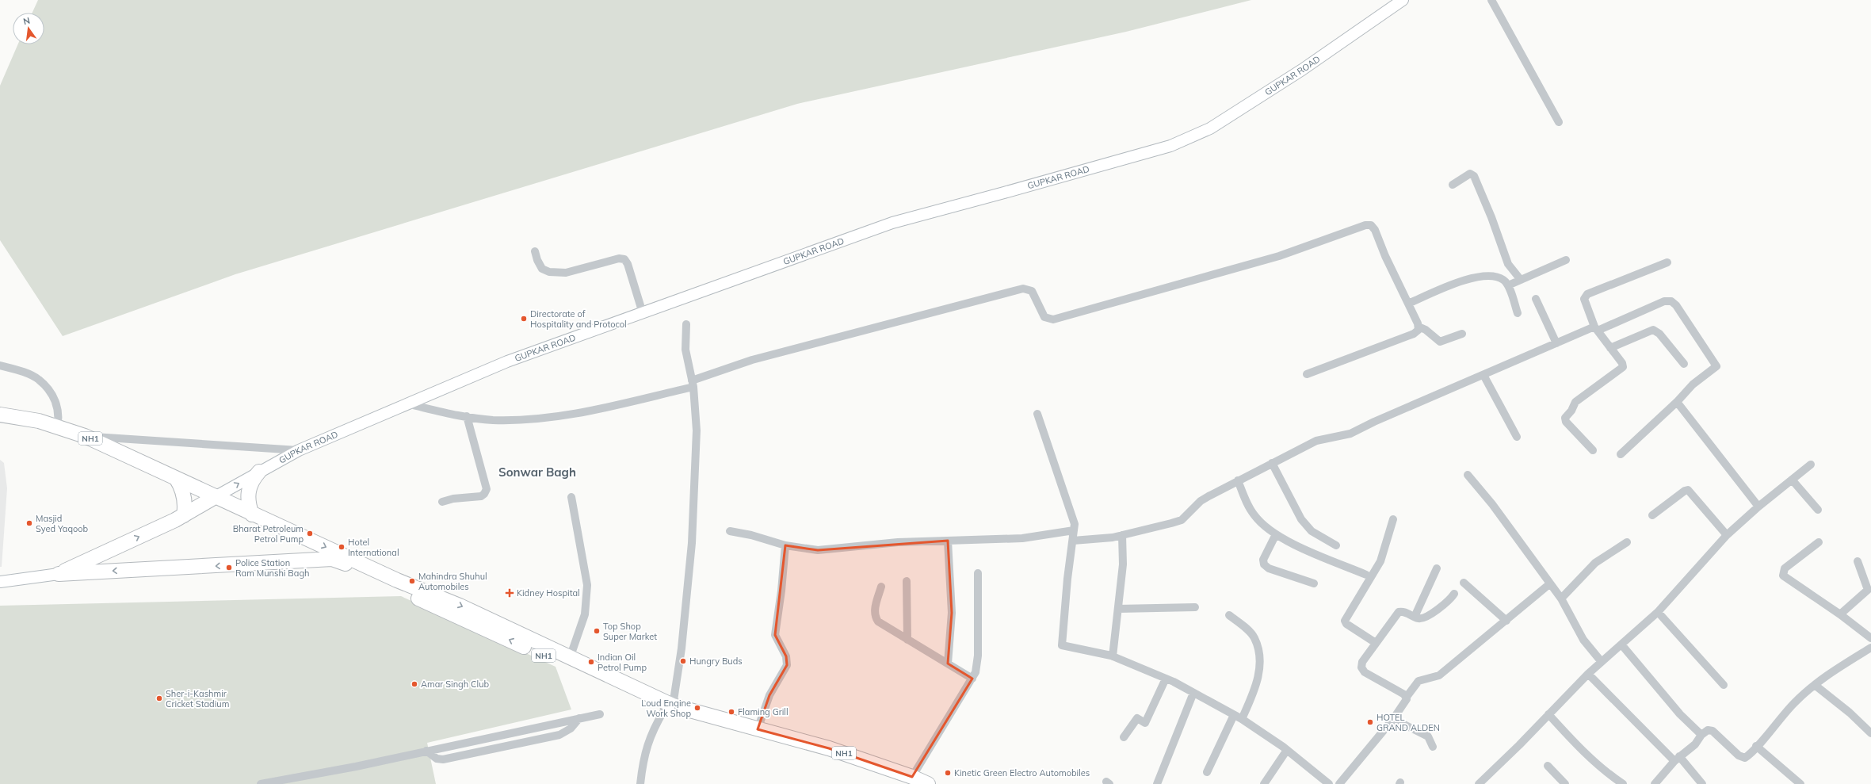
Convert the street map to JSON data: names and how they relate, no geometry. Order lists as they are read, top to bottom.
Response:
{
  "streets": {
    "highway": ["NH1"],
    "main road": ["GUPKAR ROAD"]
  },
  "crossings": [
    ["GUPKAR ROAD", "NH1"]
  ],
  "districts": ["Sonwar Bagh"],
  "places": {
    "other": [
      "Directorate of Hospitality and Protocol",
      "Masjid Syed Yaqoob",
      "Bharat Petroleum Petrol Pump",
      "Hotel International",
      "Police Station Ram Munshi Bagh",
      "Mahindra Shuhul Automobiles",
      "Top Shop Super Market",
      "Hungry Buds",
      "Indian Oil Petrol Pump",
      "Amar Singh Club",
      "Sher-i-Kashmir Cricket Stadium",
      "Loud Engine Work Shop",
      "Flaming Grill",
      "HOTEL GRAND ALDEN",
      "Kinetic Green Electro Automobiles"
    ],
    "health": ["Kidney Hospital"]
  },
  "north": "top"
}
